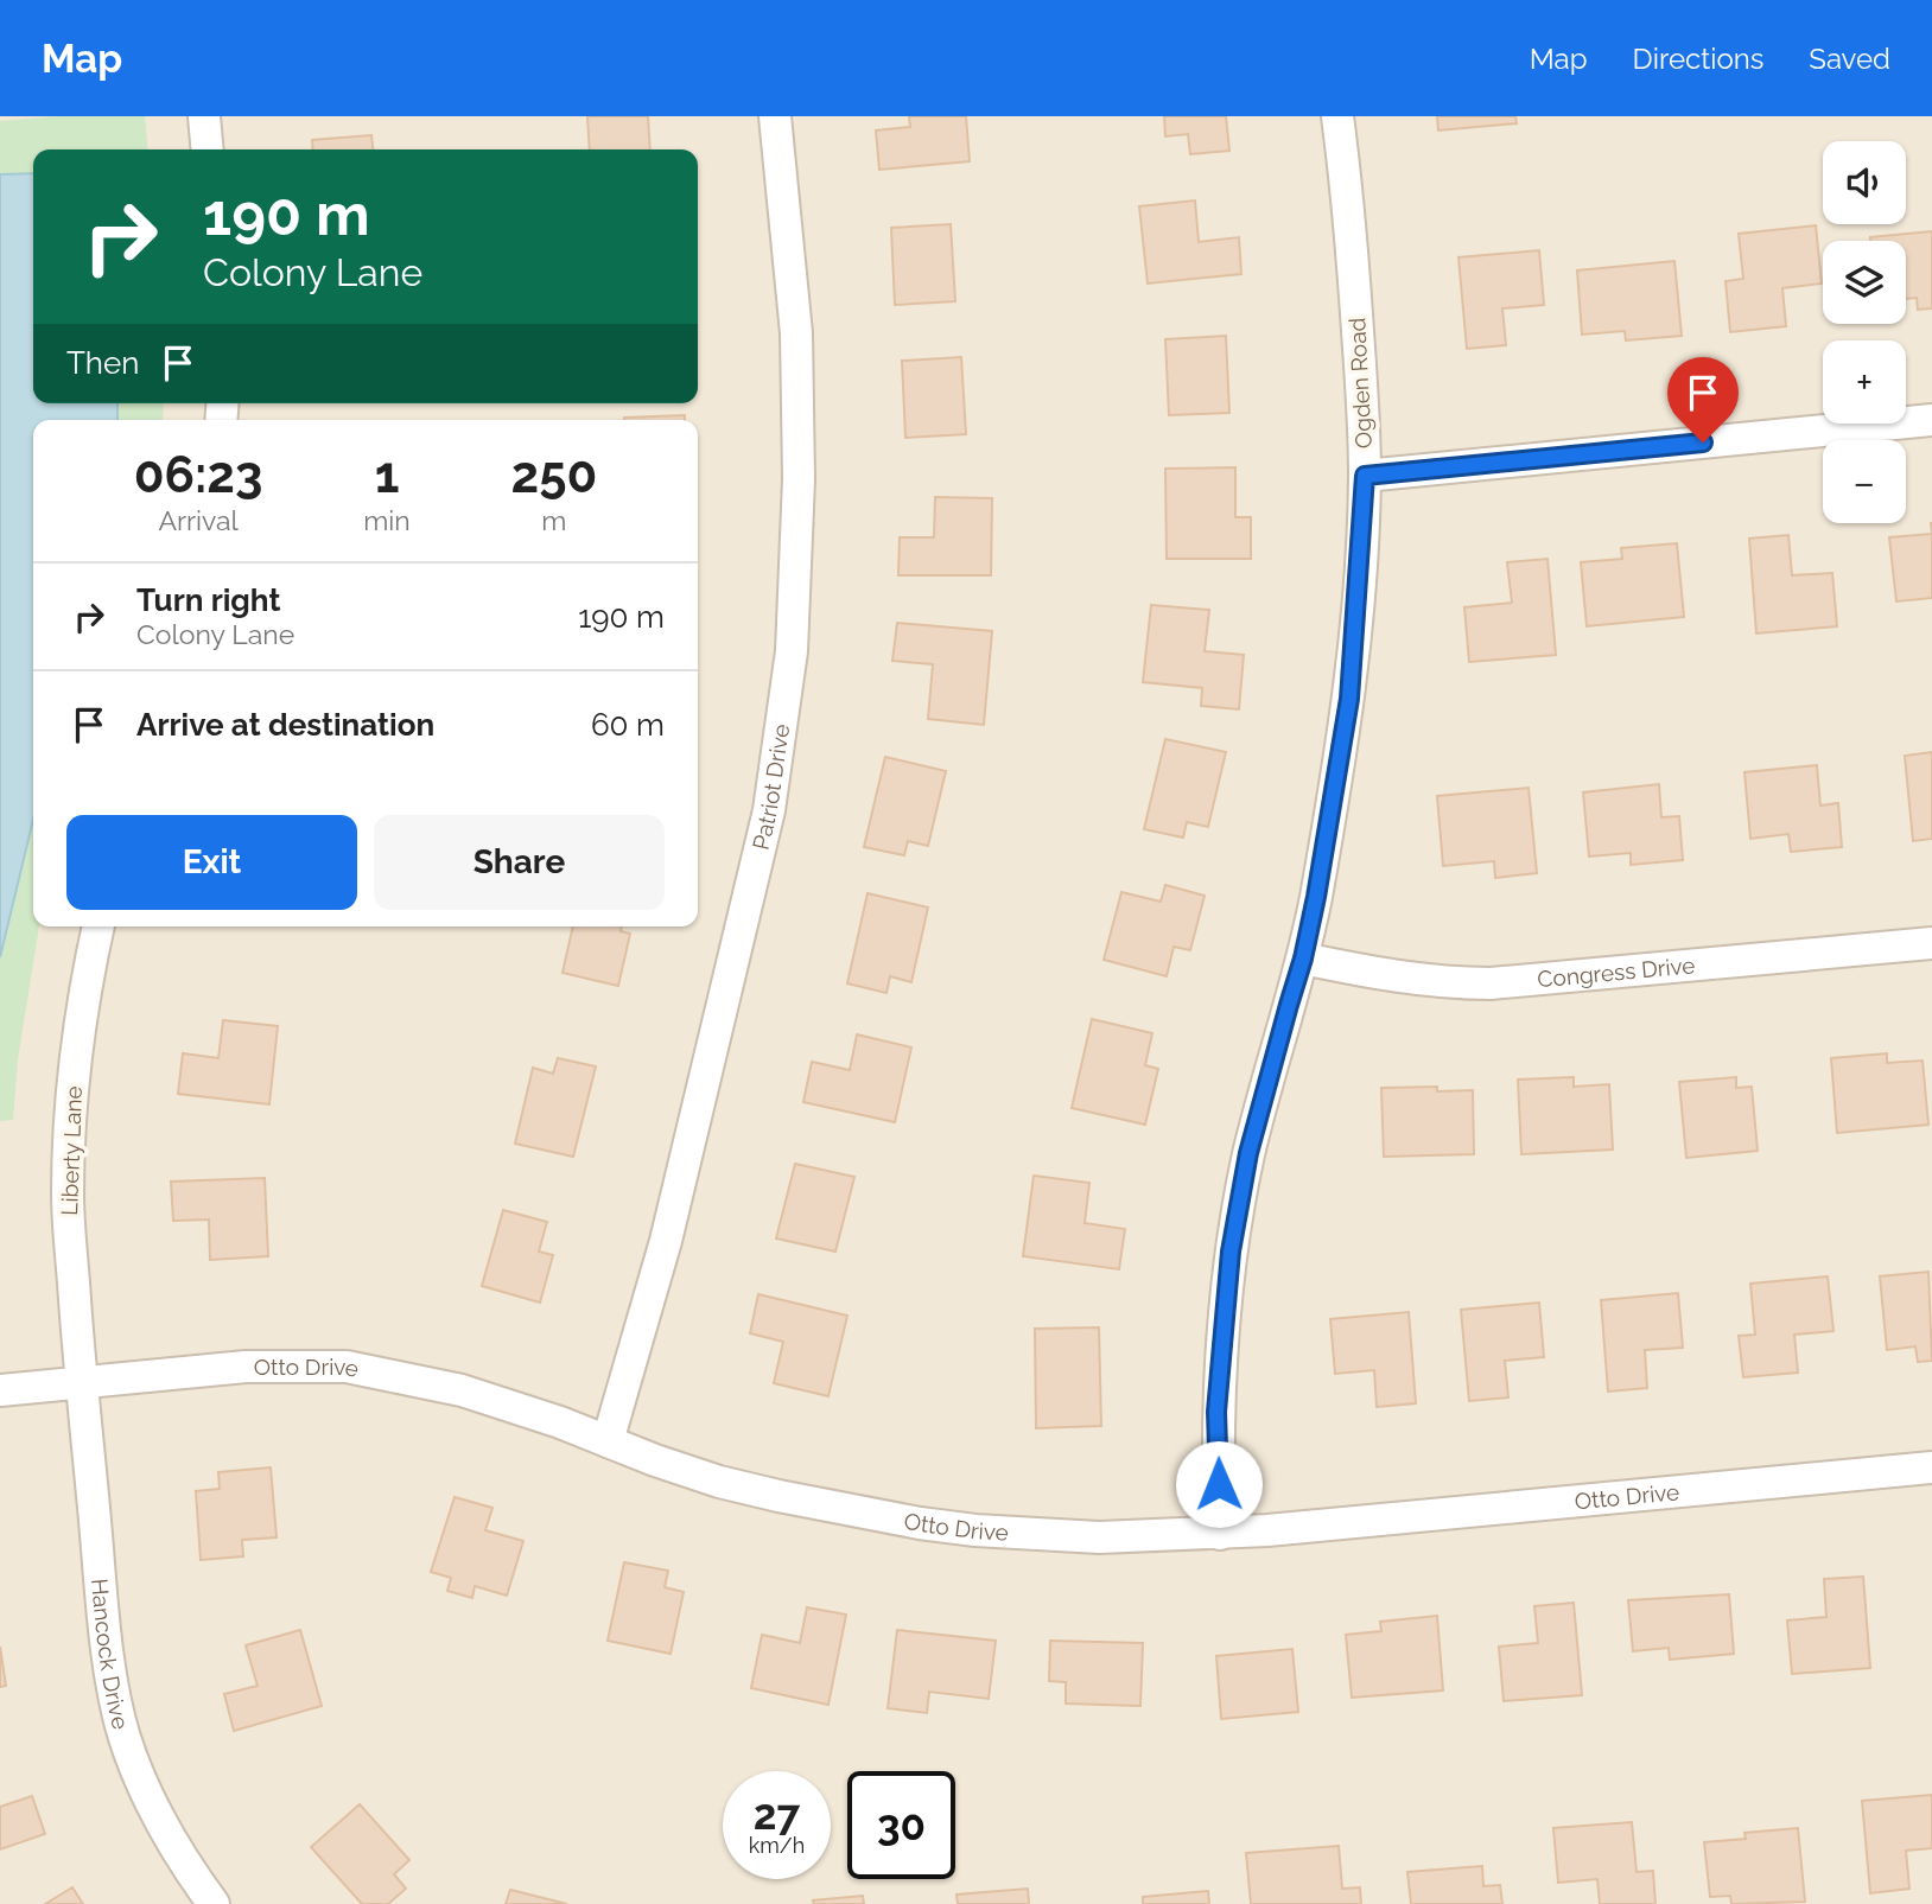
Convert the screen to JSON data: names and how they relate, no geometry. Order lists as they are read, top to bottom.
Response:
{
  "streets": {
    "street": [
      "Ogden Road",
      "Patriot Drive",
      "Congress Drive",
      "Liberty Lane",
      "Otto Drive",
      "Hancock Drive"
    ]
  },
  "crossings": [
    ["Ogden Road", "Congress Drive"],
    ["Ogden Road", "Otto Drive"],
    ["Patriot Drive", "Otto Drive"],
    ["Liberty Lane", "Otto Drive"],
    ["Liberty Lane", "Hancock Drive"],
    ["Otto Drive", "Hancock Drive"]
  ],
  "page": {
    "header": "Map",
    "nav": ["Map", "Directions", "Saved"],
    "map_buttons": ["+", "−"],
    "turn": ["190 m", "Colony Lane"],
    "then": "Then",
    "eta": [
      "06:23",
      "Arrival",
      "1",
      "min",
      "250",
      "m"
    ],
    "list": [
      {
        "name": "Turn right",
        "note": "Colony Lane",
        "value": "190 m"
      },
      {
        "name": "Arrive at destination",
        "value": "60 m"
      }
    ],
    "buttons": ["Exit", "Share"],
    "speed": "27 km/h",
    "limit": "30"
  }
}
